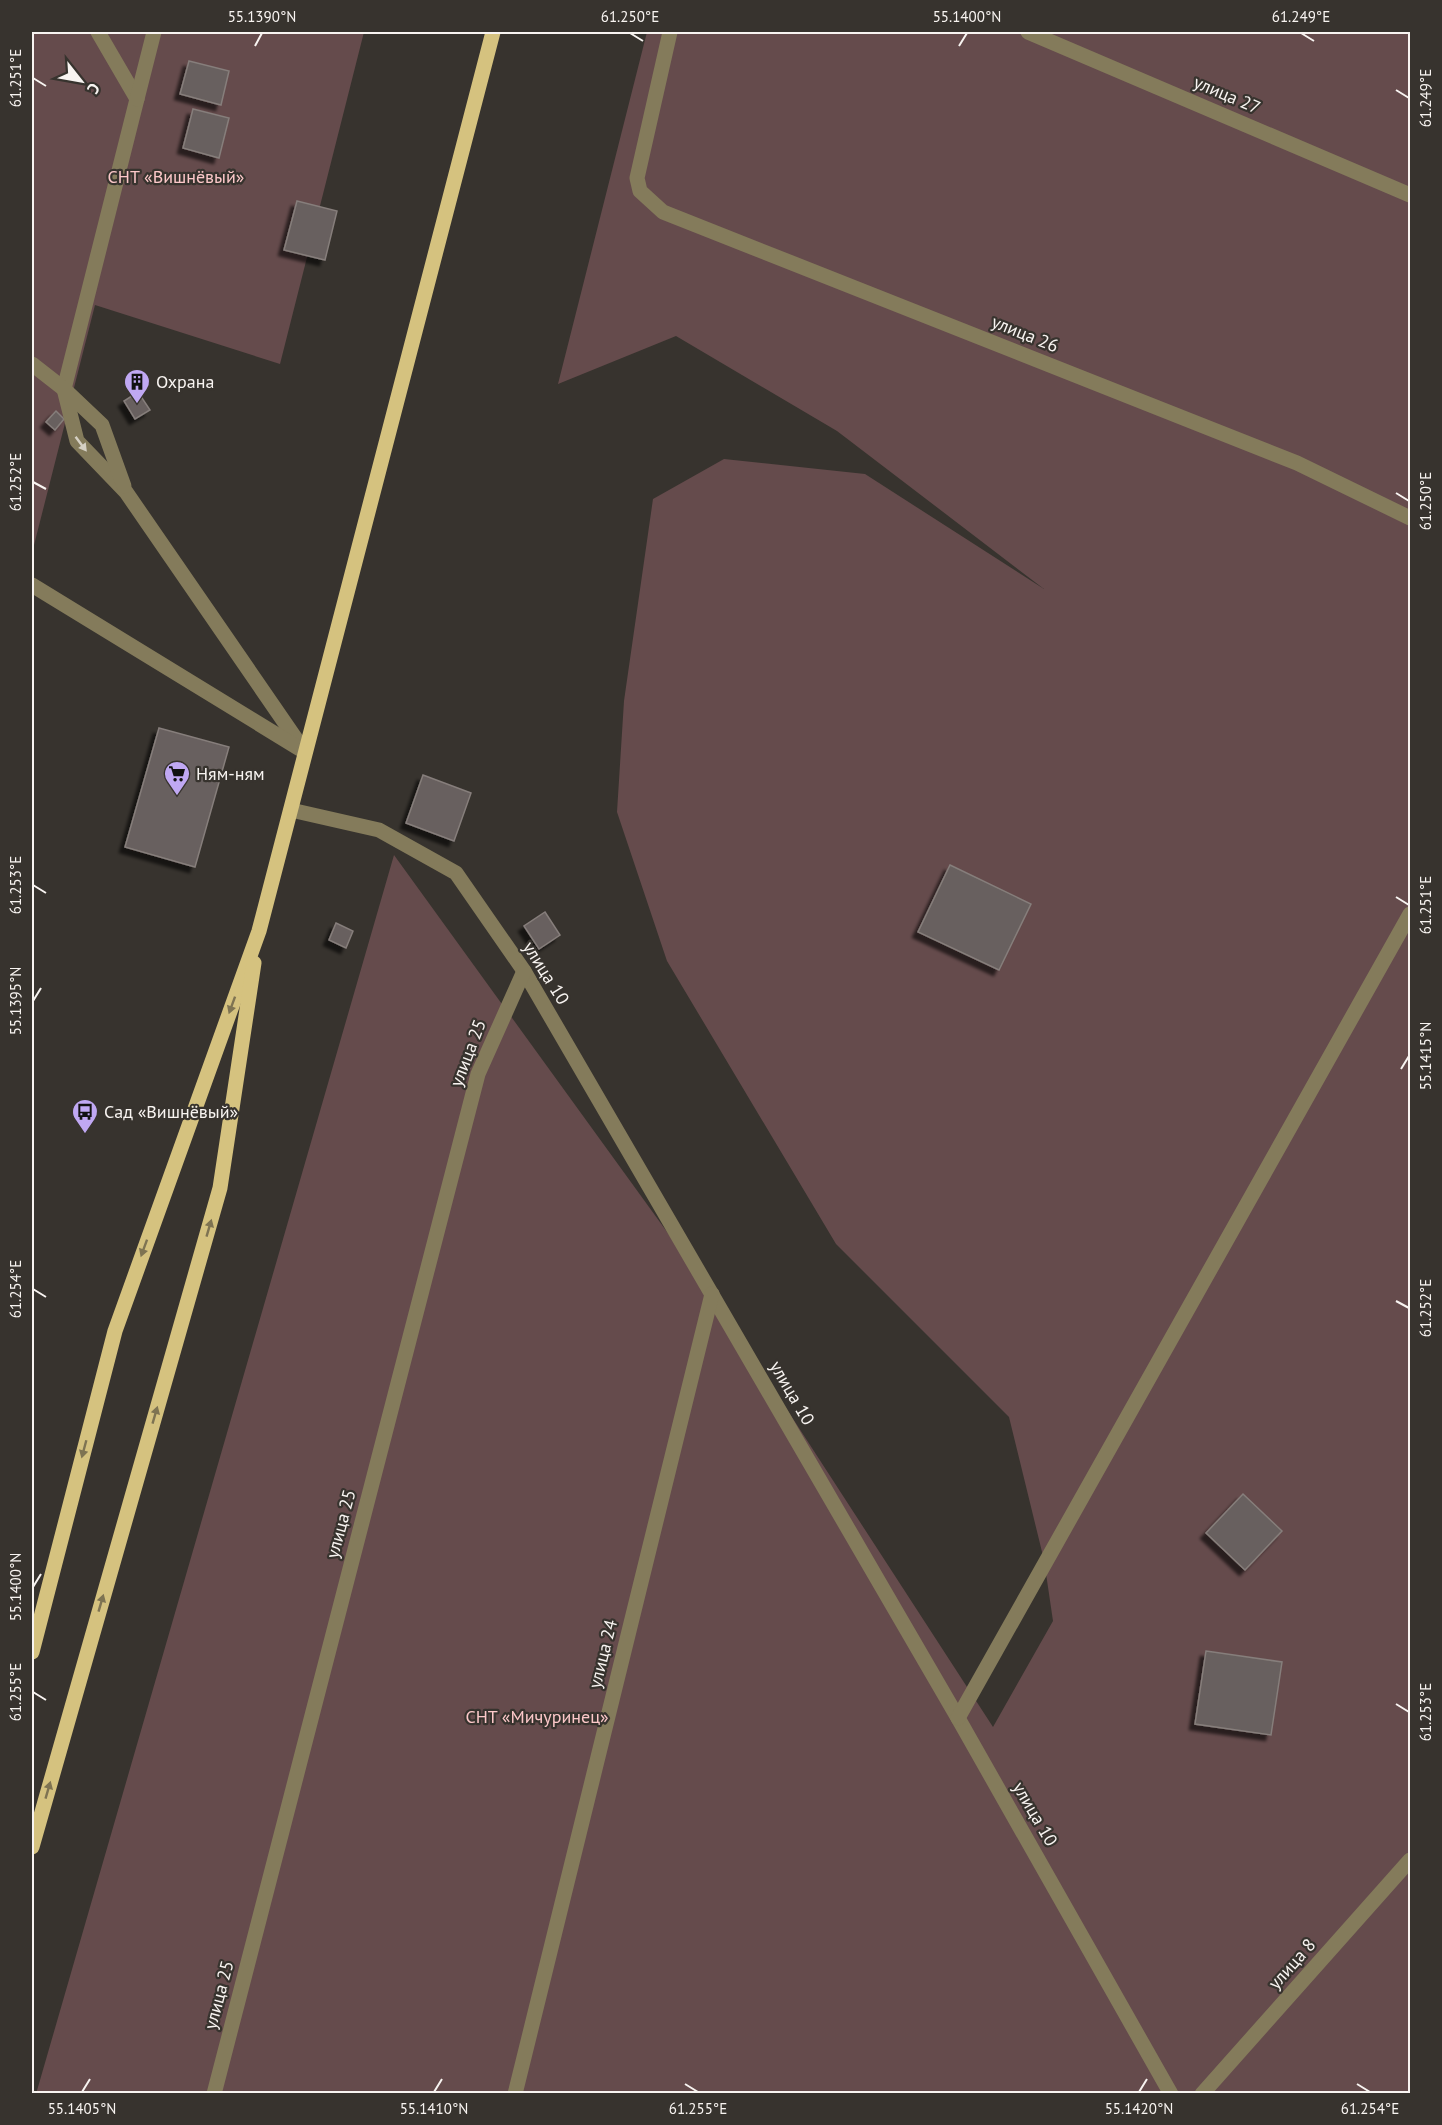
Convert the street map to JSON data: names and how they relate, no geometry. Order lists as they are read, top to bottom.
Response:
{
  "streets": {
    "street": [
      "улица 27",
      "улица 26",
      "улица 10",
      "улица 25",
      "улица 24",
      "улица 8"
    ]
  },
  "crossings": [
    ["улица 10", "улица 25"],
    ["улица 10", "улица 24"]
  ],
  "parks": ["СНТ «Вишнёвый»", "СНТ «Мичуринец»"],
  "places": {
    "building": ["Охрана"],
    "supermarket": ["Ням-ням"],
    "bus stop": ["Сад «Вишнёвый»"]
  },
  "north": "bottom right",
  "coordinates": [
    "55.1390°N",
    "61.250°E",
    "55.1400°N",
    "61.249°E",
    "61.251°E",
    "61.252°E",
    "61.253°E",
    "55.1395°N",
    "55.1415°N",
    "61.254°E",
    "61.255°E",
    "55.1405°N",
    "55.1410°N",
    "55.1420°N"
  ]
}
